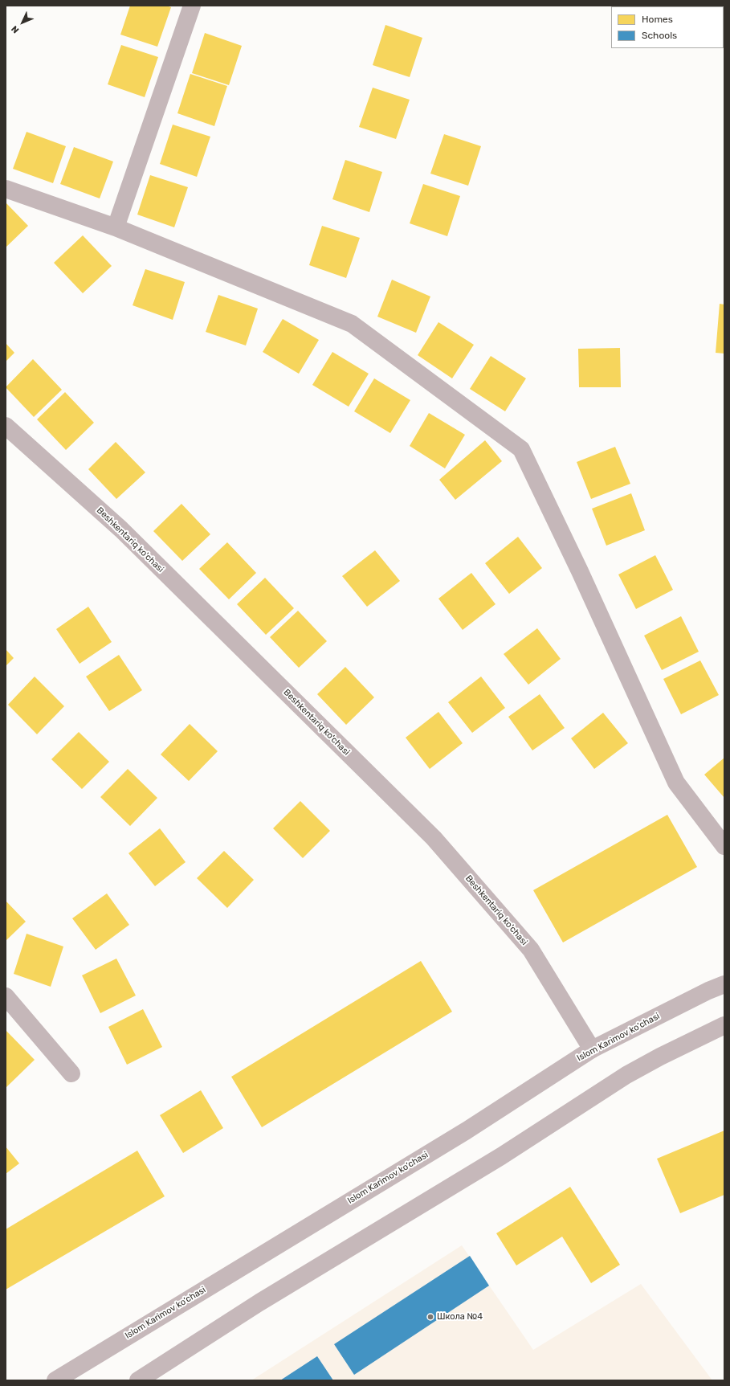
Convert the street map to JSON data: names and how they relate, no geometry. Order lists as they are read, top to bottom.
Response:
{
  "streets": {
    "main road": ["Islom Karimov ko‘chasi"],
    "street": ["Beshkentariq ko'chasi"]
  },
  "crossings": [
    ["Beshkentariq ko'chasi", "Islom Karimov ko‘chasi"]
  ],
  "places": ["Школа №4"],
  "legend": ["Homes", "Schools"],
  "north": "bottom left"
}
